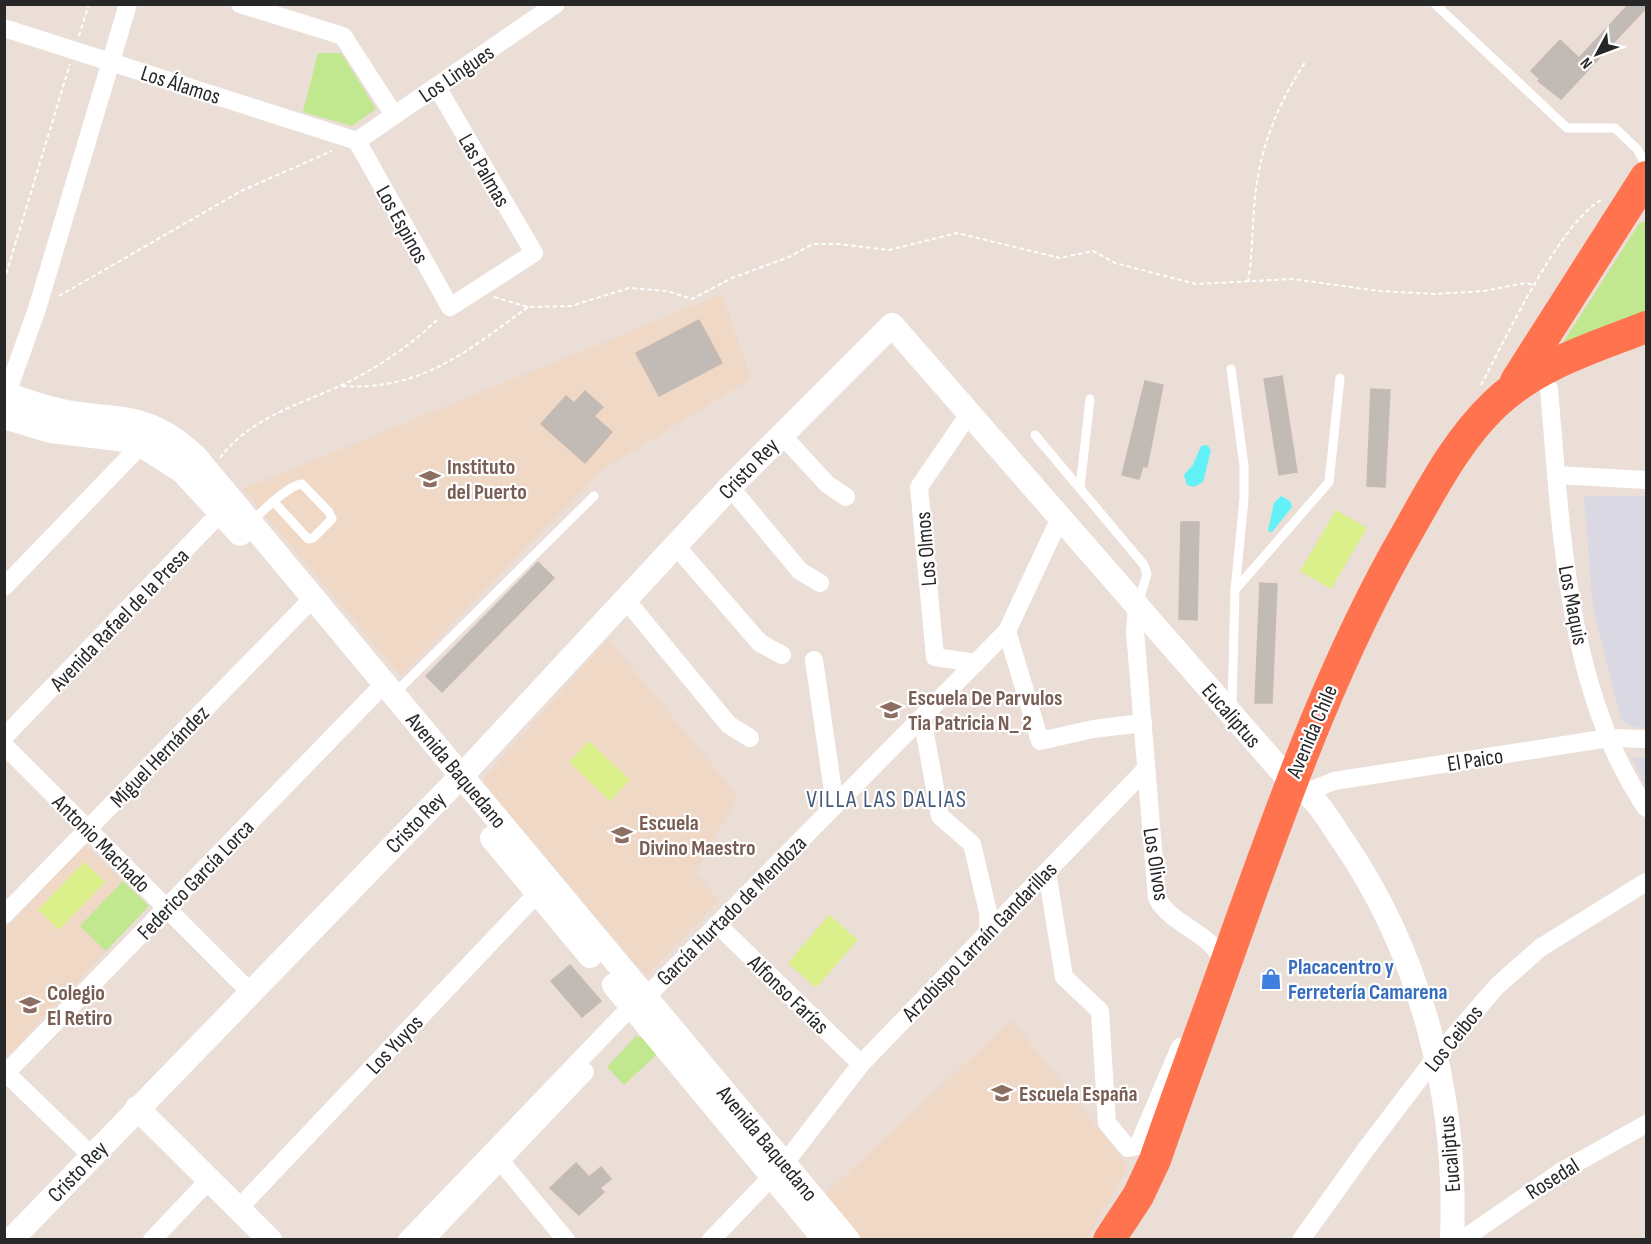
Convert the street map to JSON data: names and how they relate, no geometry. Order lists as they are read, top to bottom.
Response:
{
  "streets": {
    "highway": ["Avenida Chile"],
    "street": [
      "Los Lingues",
      "Los Álamos",
      "Las Palmas",
      "Los Espinos",
      "Cristo Rey",
      "Los Olmos",
      "Los Maquis",
      "Avenida Rafael de la Presa",
      "Eucaliptus",
      "Miguel Hernández",
      "El Paico",
      "Avenida Baquedano",
      "Antonio Machado",
      "Los Olivos",
      "Federico García Lorca",
      "García Hurtado de Mendoza",
      "Arzobispo Larraín Gandarillas",
      "Alfonso Farías",
      "Los Ceibos",
      "Los Yuyos",
      "Rosedal"
    ]
  },
  "crossings": [
    ["Los Lingues", "Los Álamos"],
    ["Los Lingues", "Las Palmas"],
    ["Los Lingues", "Los Espinos"],
    ["Los Álamos", "Los Espinos"],
    ["Cristo Rey", "Eucaliptus"],
    ["Cristo Rey", "Avenida Baquedano"],
    ["Cristo Rey", "Antonio Machado"],
    ["Los Olmos", "Eucaliptus"],
    ["Los Olmos", "García Hurtado de Mendoza"],
    ["Los Maquis", "Avenida Chile"],
    ["Los Maquis", "El Paico"],
    ["Avenida Rafael de la Presa", "Avenida Baquedano"],
    ["Eucaliptus", "Avenida Chile"],
    ["Eucaliptus", "El Paico"],
    ["Eucaliptus", "García Hurtado de Mendoza"],
    ["Eucaliptus", "Los Ceibos"],
    ["Avenida Chile", "El Paico"],
    ["Avenida Chile", "Los Olivos"],
    ["Miguel Hernández", "Avenida Baquedano"],
    ["Miguel Hernández", "Antonio Machado"],
    ["Avenida Baquedano", "Federico García Lorca"],
    ["Avenida Baquedano", "García Hurtado de Mendoza"],
    ["Avenida Baquedano", "Arzobispo Larraín Gandarillas"],
    ["Avenida Baquedano", "Los Yuyos"],
    ["Antonio Machado", "Federico García Lorca"],
    ["Los Olivos", "Arzobispo Larraín Gandarillas"],
    ["García Hurtado de Mendoza", "Alfonso Farías"],
    ["Arzobispo Larraín Gandarillas", "Alfonso Farías"]
  ],
  "districts": ["VILLA LAS DALIAS"],
  "places": {
    "school or university": [
      "Instituto del Puerto",
      "Escuela De Parvulos Tia Patricia N_ 2",
      "Escuela Divino Maestro",
      "Colegio El Retiro",
      "Escuela España"
    ],
    "shop": ["Placacentro y Ferretería Camarena"]
  },
  "north": "bottom left"
}
